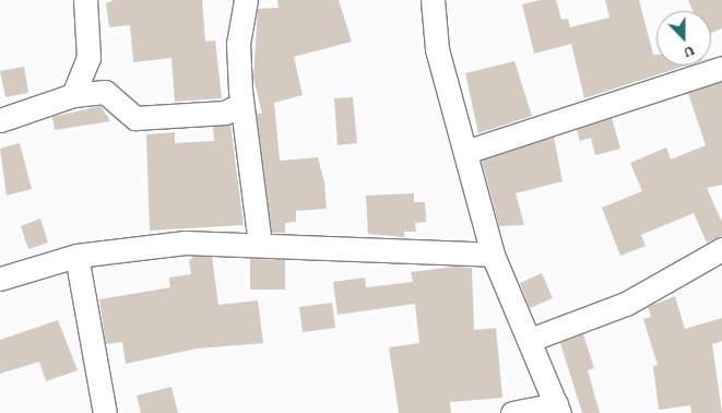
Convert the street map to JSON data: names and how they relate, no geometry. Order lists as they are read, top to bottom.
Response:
{
  "north": "bottom"
}
